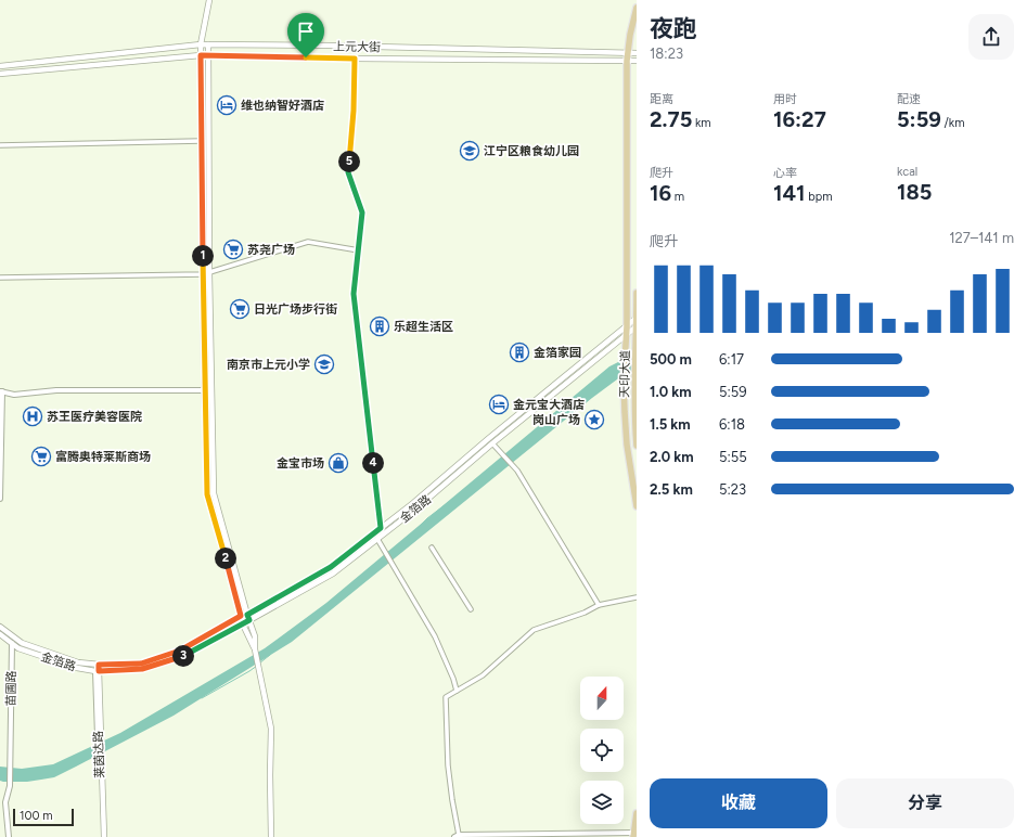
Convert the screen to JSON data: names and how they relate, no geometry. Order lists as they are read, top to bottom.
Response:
{
  "streets": {
    "main road": ["上元大街", "天印大道", "金箔路"],
    "street": ["苗圃路"]
  },
  "crossings": [
    ["上元大街", "天印大道"],
    ["天印大道", "金箔路"],
    ["金箔路", "苗圃路"]
  ],
  "places": {
    "hotel": ["维也纳智好酒店", "金元宝大酒店"],
    "school or university": ["江宁区粮食幼儿园", "南京市上元小学"],
    "supermarket": ["苏尧广场", "日光广场步行街", "富腾奥特莱斯商场"],
    "building": ["乐超生活区", "金箔家园"],
    "hospital": ["苏王医疗美容医院"],
    "place": ["岗山广场"],
    "shop": ["金宝市场"]
  },
  "scale_bar": "100 m",
  "north": "top",
  "page": {
    "heading": ["夜跑", "18:23"],
    "stats": [
      ["距离", "2.75 km"],
      ["用时", "16:27"],
      ["配速", "5:59 /km"],
      ["爬升", "16 m"],
      ["心率", "141 bpm"],
      ["kcal", "185"]
    ],
    "pins": [
      "5",
      "1",
      "4",
      "2",
      "3"
    ],
    "chart": ["爬升", "127–141 m"],
    "list": [
      {
        "name": "500 m",
        "note": "6:17"
      },
      {
        "name": "1.0 km",
        "note": "5:59"
      },
      {
        "name": "1.5 km",
        "note": "6:18"
      },
      {
        "name": "2.0 km",
        "note": "5:55"
      },
      {
        "name": "2.5 km",
        "note": "5:23"
      }
    ],
    "buttons": ["收藏", "分享"],
    "scale": "100 m"
  }
}
